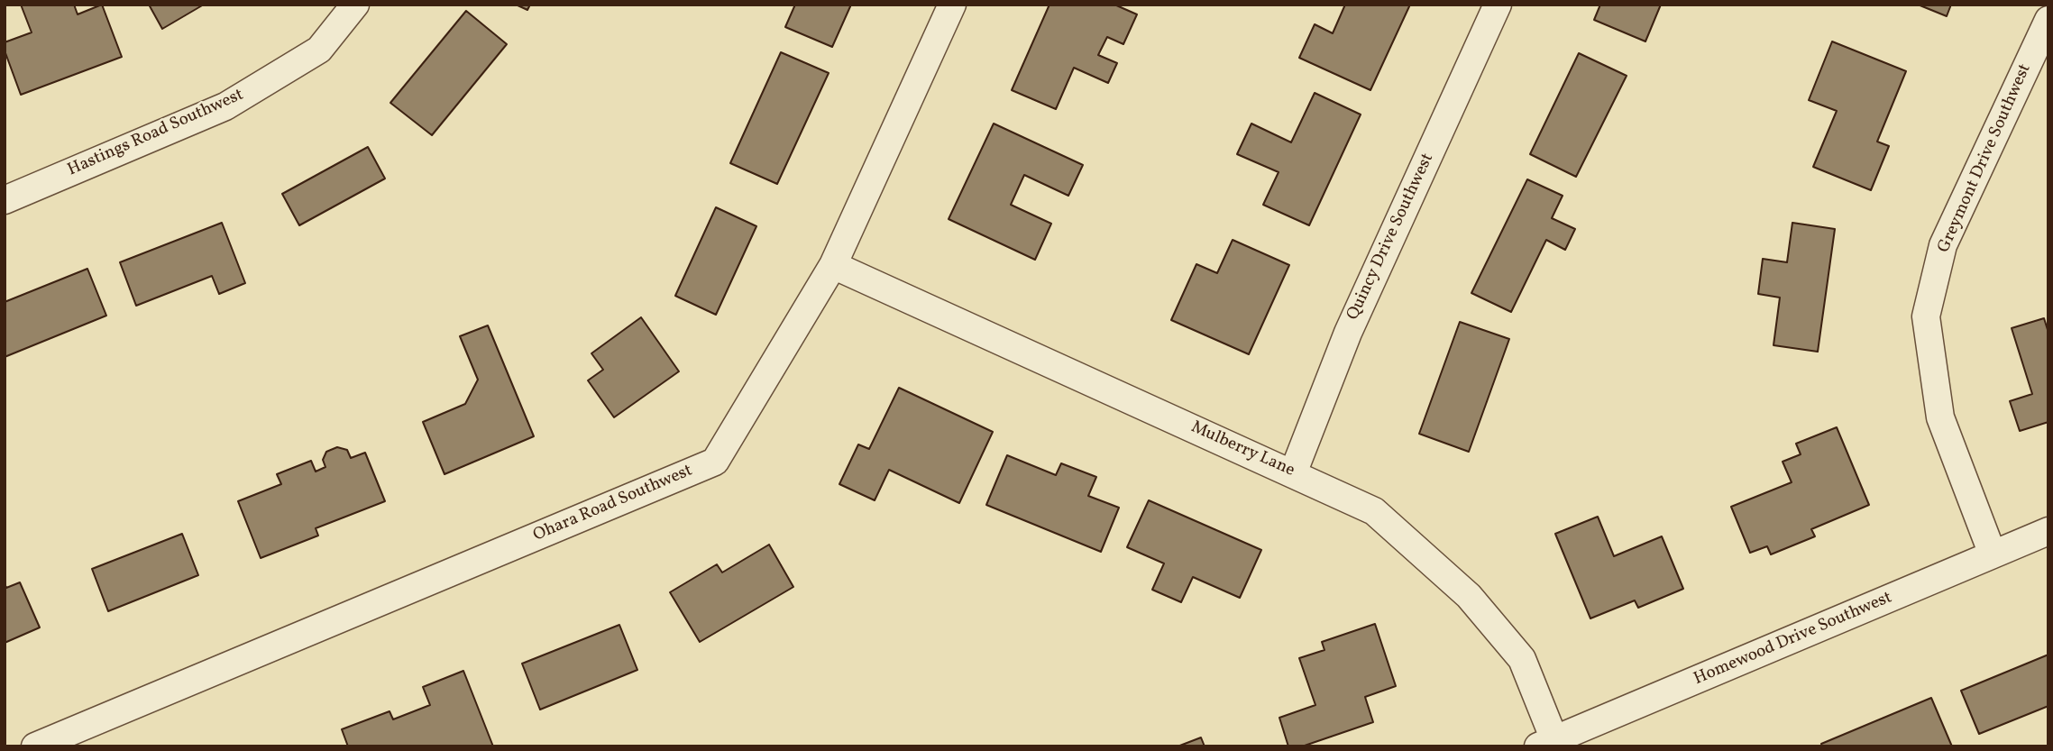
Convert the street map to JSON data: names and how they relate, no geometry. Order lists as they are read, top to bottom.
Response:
{
  "streets": {
    "street": [
      "Hastings Road Southwest",
      "Greymont Drive Southwest",
      "Quincy Drive Southwest",
      "Mulberry Lane",
      "Ohara Road Southwest",
      "Homewood Drive Southwest"
    ]
  },
  "crossings": [
    ["Greymont Drive Southwest", "Homewood Drive Southwest"],
    ["Quincy Drive Southwest", "Mulberry Lane"],
    ["Mulberry Lane", "Ohara Road Southwest"],
    ["Mulberry Lane", "Homewood Drive Southwest"]
  ]
}
